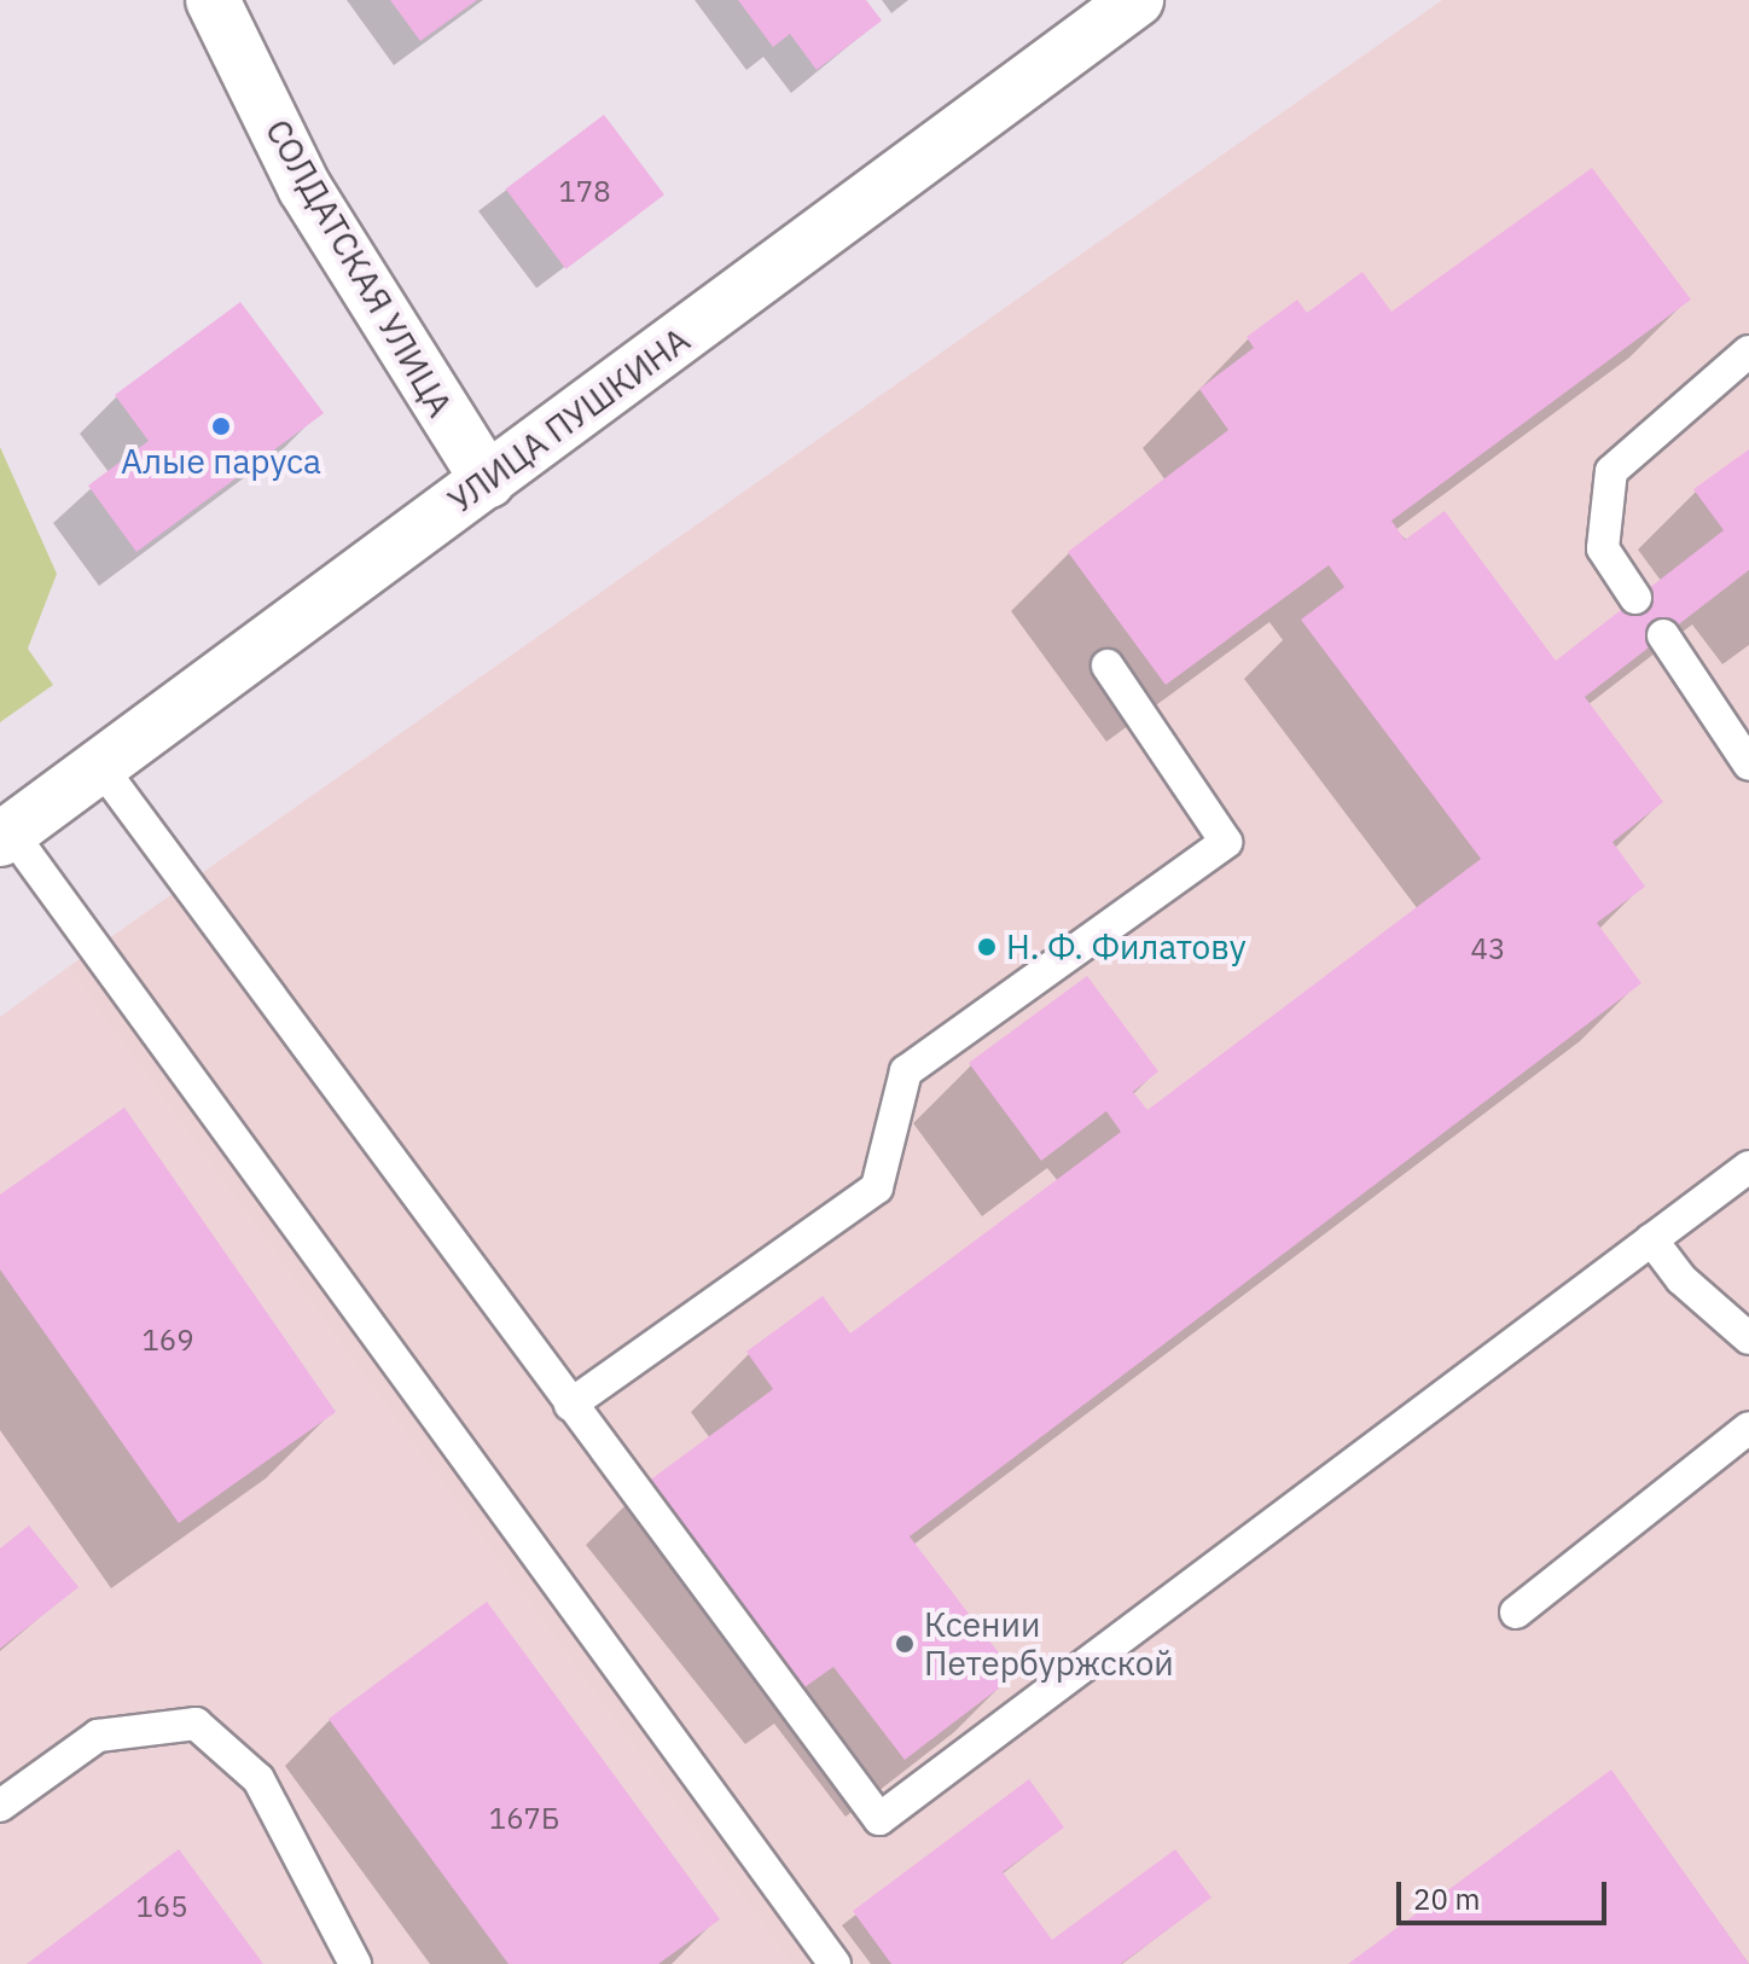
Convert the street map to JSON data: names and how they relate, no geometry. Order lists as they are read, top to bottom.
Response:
{
  "streets": {
    "main road": ["СОЛДАТСКАЯ УЛИЦА", "УЛИЦА ПУШКИНА"]
  },
  "crossings": [
    ["СОЛДАТСКАЯ УЛИЦА", "УЛИЦА ПУШКИНА"]
  ],
  "places": ["Алые паруса", "Н. Ф. Филатову", "Ксении Петербуржской"],
  "house_numbers": [
    "178",
    "43",
    "169",
    "167Б",
    "165"
  ],
  "scale_bar": "20 m"
}
